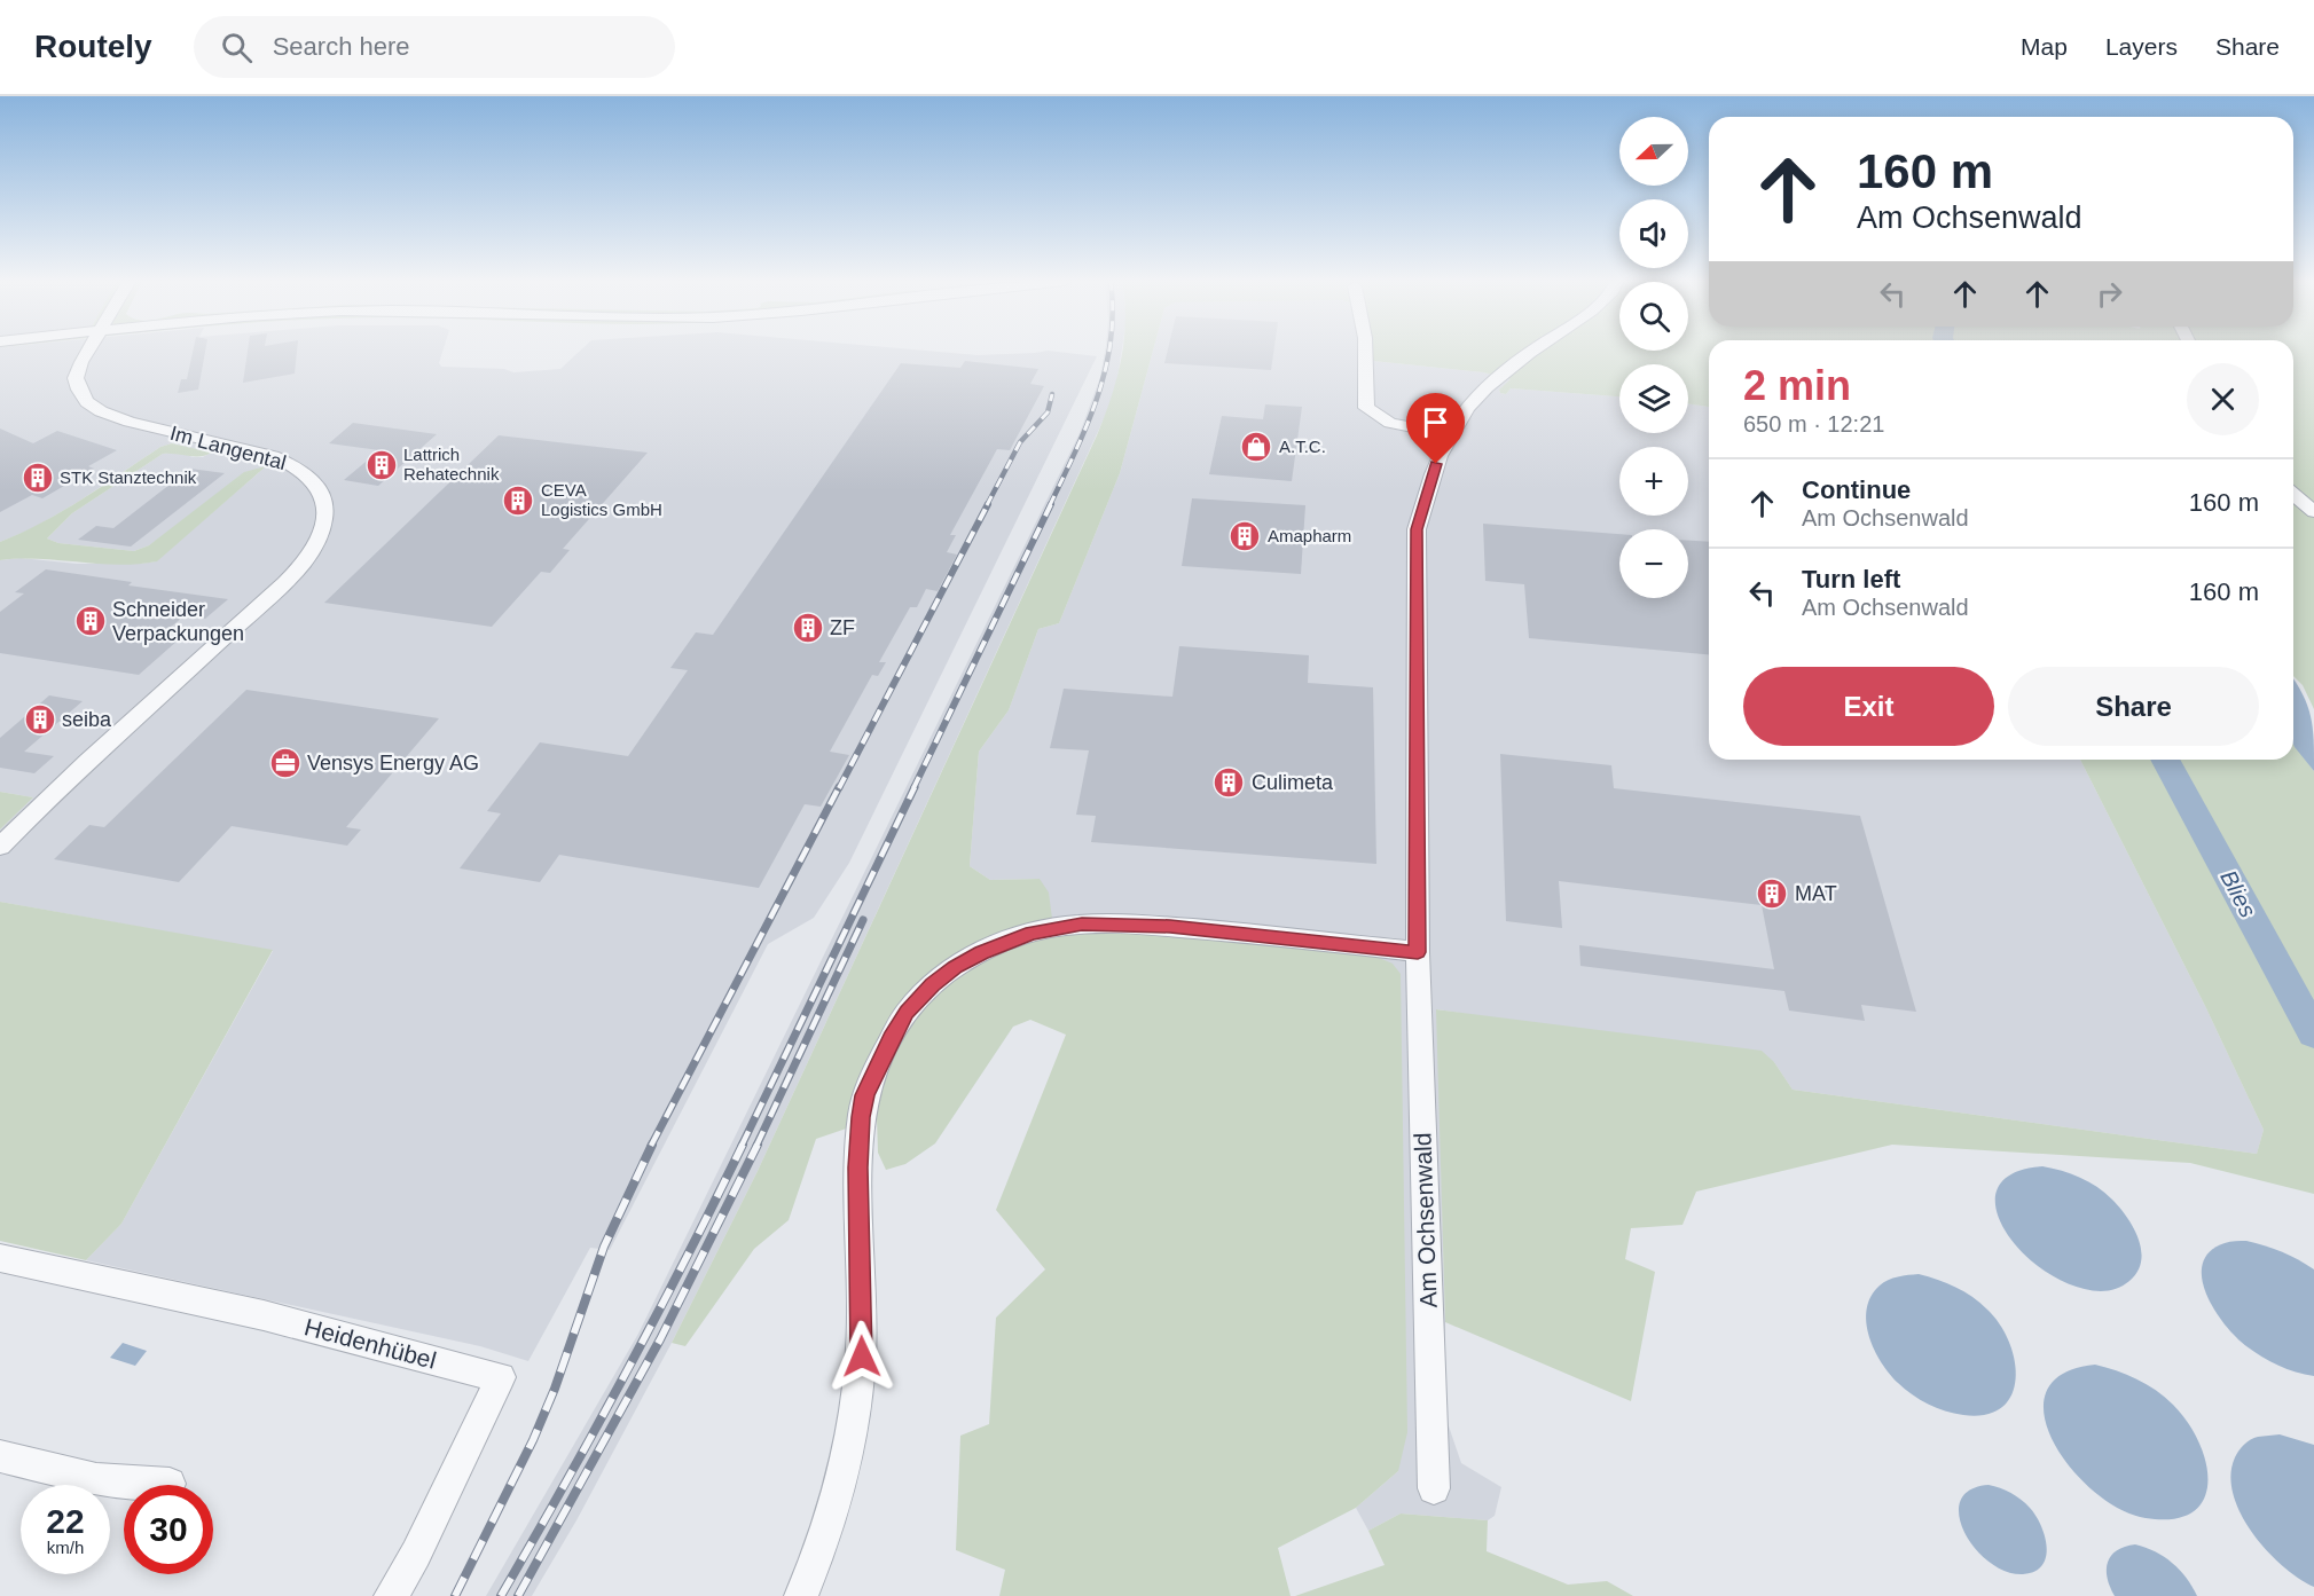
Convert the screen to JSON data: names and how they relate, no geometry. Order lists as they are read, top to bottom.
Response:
{
  "streets": {
    "street": ["Im Langental", "Am Ochsenwald", "Heidenhübel"]
  },
  "water": ["Blies"],
  "places": {
    "shop": ["A.T.C."],
    "building": [
      "Lattrich Rehatechnik",
      "STK Stanztechnik",
      "CEVA Logistics GmbH",
      "Amapharm",
      "Schneider Verpackungen",
      "ZF",
      "seiba",
      "Culimeta",
      "MAT"
    ],
    "office": ["Vensys Energy AG"]
  },
  "north": "left",
  "page": {
    "header": "Routely",
    "search": "Search here",
    "nav": ["Map", "Layers", "Share"],
    "map_buttons": ["+", "−"],
    "turn": ["160 m", "Am Ochsenwald"],
    "heading": ["2 min", "650 m · 12:21"],
    "list": [
      {
        "name": "Continue",
        "note": "Am Ochsenwald",
        "value": "160 m"
      },
      {
        "name": "Turn left",
        "note": "Am Ochsenwald",
        "value": "160 m"
      }
    ],
    "buttons": ["Exit", "Share"],
    "speed": "22 km/h",
    "limit": "30"
  }
}
